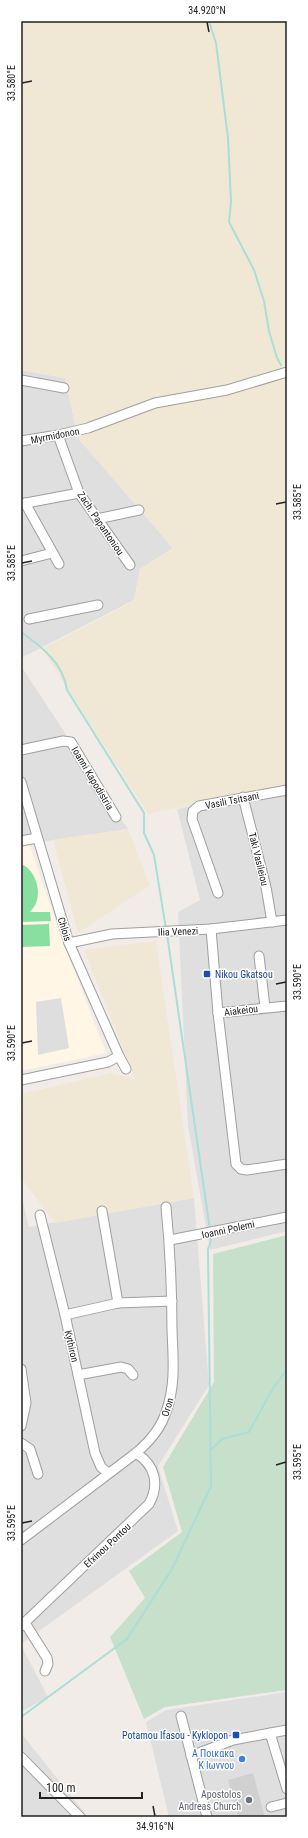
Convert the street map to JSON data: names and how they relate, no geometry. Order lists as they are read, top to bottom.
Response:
{
  "streets": {
    "street": [
      "Myrmidonon",
      "Zach. Papantoniou",
      "Ioanni Kapodistria",
      "Vasili Tsitsani",
      "Taki Vasileiou",
      "Chlois",
      "Ilia Venezi",
      "Aiakeiou",
      "Ioanni Polemi",
      "Kythiron",
      "Oron",
      "Efxinou Pontou"
    ]
  },
  "crossings": [
    ["Myrmidonon", "Zach. Papantoniou"],
    ["Vasili Tsitsani", "Taki Vasileiou"],
    ["Taki Vasileiou", "Ilia Venezi"],
    ["Chlois", "Ilia Venezi"],
    ["Ioanni Polemi", "Oron"],
    ["Kythiron", "Oron"],
    ["Oron", "Efxinou Pontou"]
  ],
  "places": {
    "transit": ["Nikou Gkatsou", "Potamou Ifasou - Kyklopon"],
    "other": ["Α Ποικακα Κ Ιωννου", "Apostolos Andreas Church"]
  },
  "scale_bar": "100 m",
  "coordinates": [
    "34.920°N",
    "33.580°E",
    "33.585°E",
    "33.590°E",
    "33.595°E",
    "34.916°N"
  ]
}
